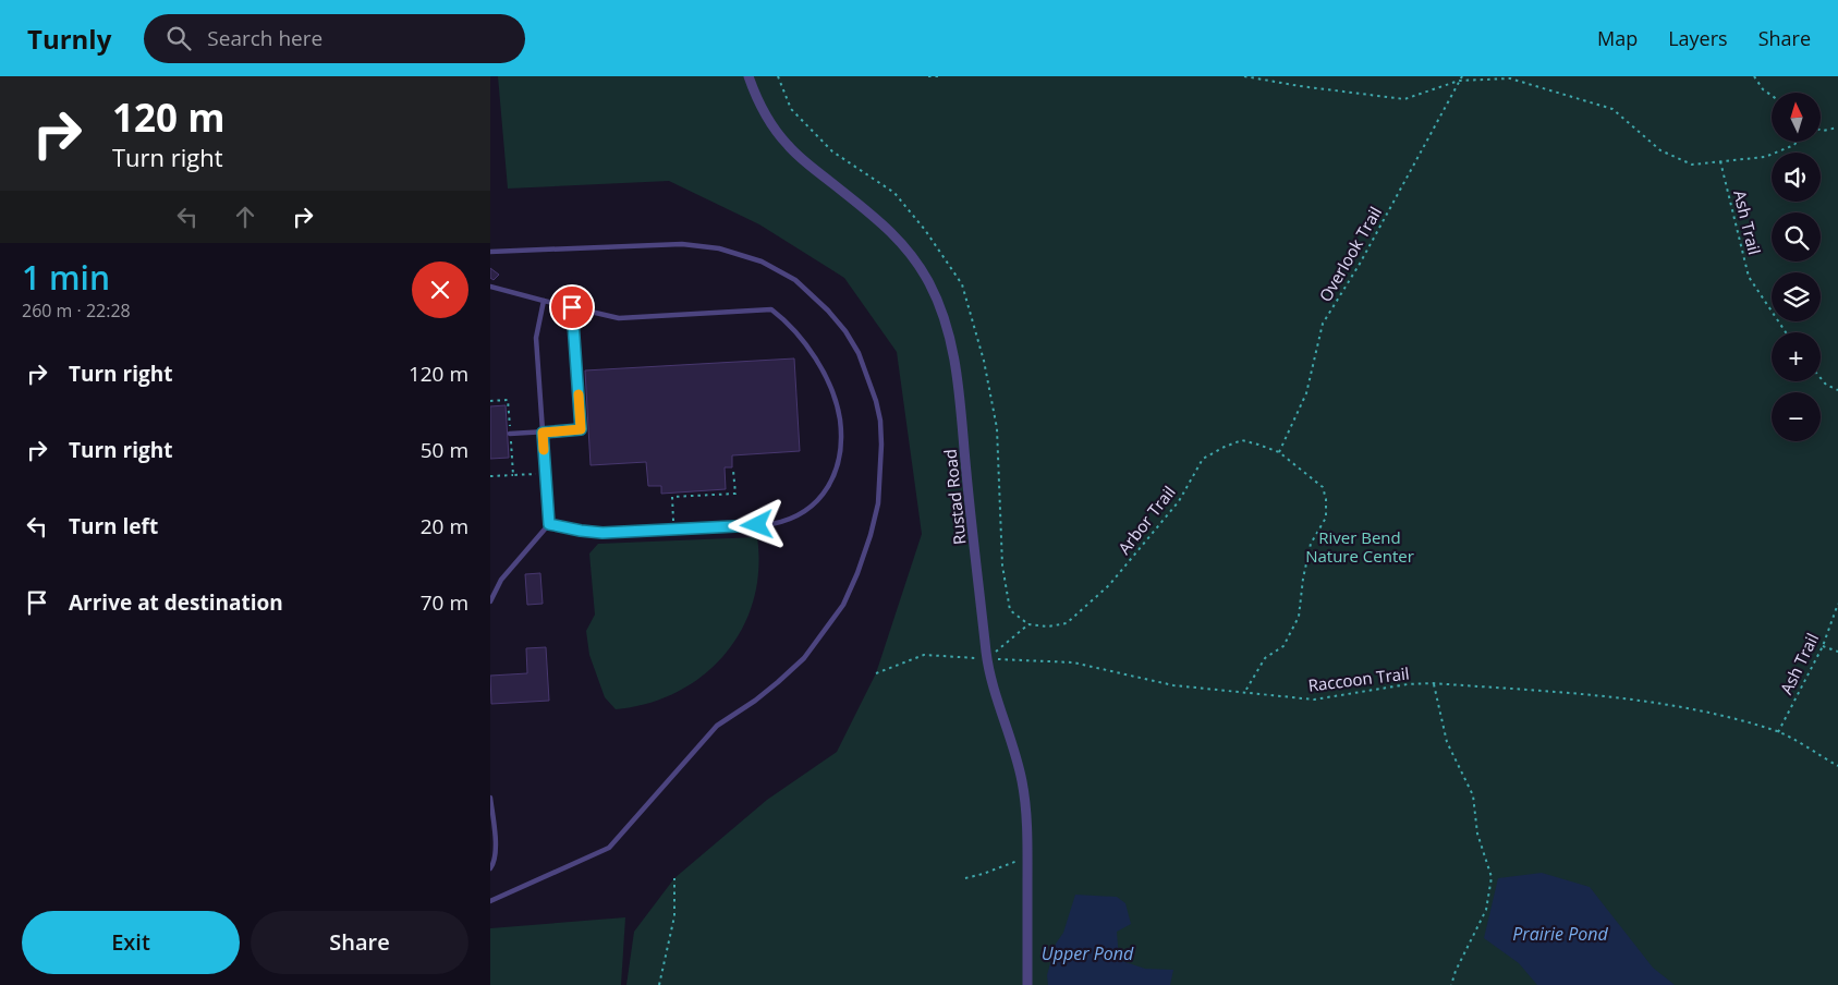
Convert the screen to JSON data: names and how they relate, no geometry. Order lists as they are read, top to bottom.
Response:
{
  "streets": {
    "street": ["Rustad Road"],
    "path": [
      "Ash Trail",
      "Overlook Trail",
      "Arbor Trail",
      "Raccoon Trail"
    ]
  },
  "crossings": [
    ["Ash Trail", "Raccoon Trail"],
    ["Overlook Trail", "Arbor Trail"],
    ["Rustad Road", "Arbor Trail"],
    ["Rustad Road", "Raccoon Trail"],
    ["Arbor Trail", "Raccoon Trail"]
  ],
  "water": ["Prairie Pond", "Upper Pond"],
  "parks": ["River Bend Nature Center"],
  "north": "top",
  "page": {
    "header": "Turnly",
    "search": "Search here",
    "nav": ["Map", "Layers", "Share"],
    "turn": ["120 m", "Turn right"],
    "map_buttons": ["+", "−"],
    "heading": ["1 min", "260 m · 22:28"],
    "list": [
      {
        "name": "Turn right",
        "value": "120 m"
      },
      {
        "name": "Turn right",
        "value": "50 m"
      },
      {
        "name": "Turn left",
        "value": "20 m"
      },
      {
        "name": "Arrive at destination",
        "value": "70 m"
      }
    ],
    "buttons": ["Exit", "Share"]
  }
}
